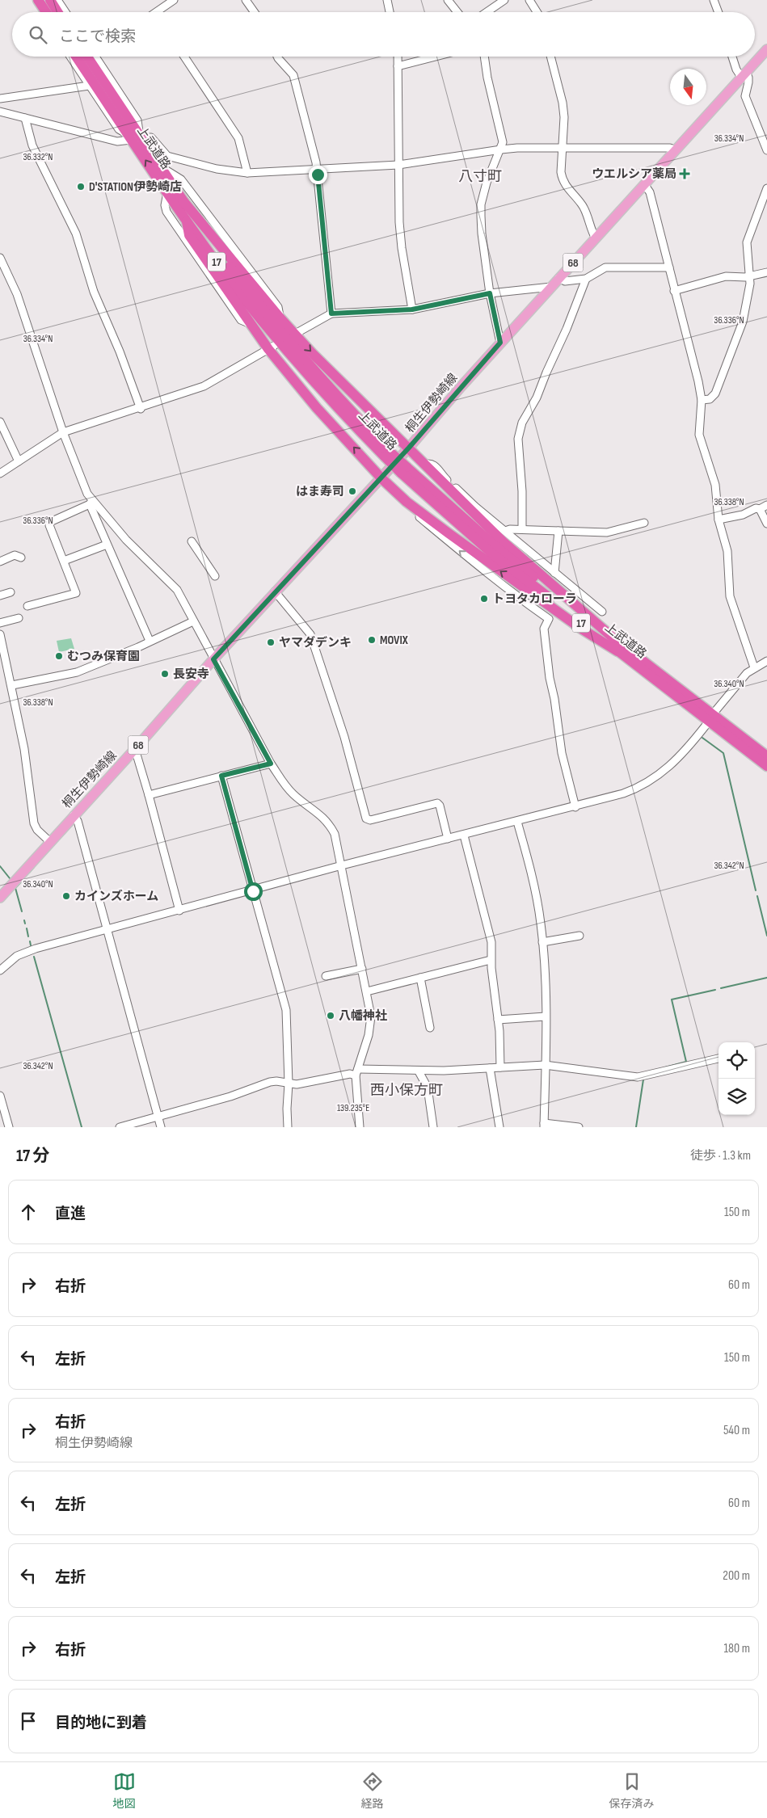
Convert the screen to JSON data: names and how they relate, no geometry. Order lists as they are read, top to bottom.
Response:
{
  "streets": {
    "highway": ["上武道路", "17"],
    "main road": ["68", "桐生伊勢崎線"]
  },
  "districts": ["八寸町", "西小保方町"],
  "places": {
    "health": ["ウエルシア薬局"],
    "other": [
      "D'STATION伊勢崎店",
      "はま寿司",
      "トヨタカローラ",
      "MOVIX",
      "ヤマダデンキ",
      "むつみ保育園",
      "長安寺",
      "カインズホーム",
      "八幡神社"
    ]
  },
  "north": "bottom",
  "page": {
    "search": "ここで検索",
    "heading": ["17 分", "徒歩 · 1.3 km"],
    "list": [
      ["直進", "150 m"],
      ["右折", "60 m"],
      ["左折", "150 m"],
      ["右折", "桐生伊勢崎線", "540 m"],
      ["左折", "60 m"],
      ["左折", "200 m"],
      ["右折", "180 m"],
      "目的地に到着"
    ],
    "nav": ["地図", "経路", "保存済み"]
  },
  "coordinates": [
    "36.334°N",
    "36.332°N",
    "36.336°N",
    "36.338°N",
    "36.340°N",
    "36.342°N",
    "139.235°E"
  ]
}
